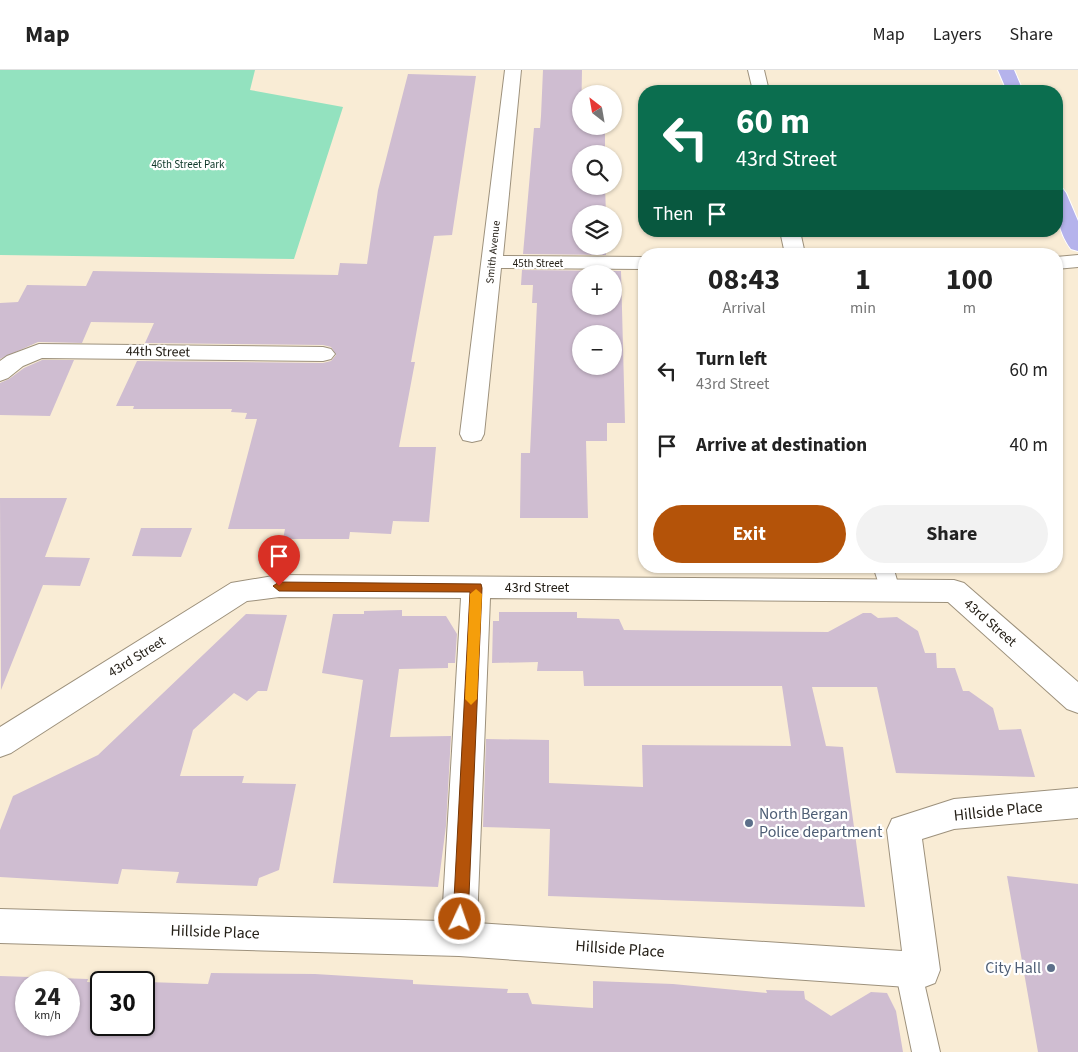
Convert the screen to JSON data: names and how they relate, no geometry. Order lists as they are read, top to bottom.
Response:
{
  "streets": {
    "street": [
      "Smith Avenue",
      "45th Street",
      "44th Street",
      "43rd Street",
      "Hillside Place"
    ]
  },
  "crossings": [
    ["Smith Avenue", "45th Street"]
  ],
  "parks": ["46th Street Park"],
  "places": ["North Bergan Police department", "City Hall"],
  "north": "top left",
  "page": {
    "header": "Map",
    "nav": ["Map", "Layers", "Share"],
    "map_buttons": ["+", "−"],
    "turn": ["60 m", "43rd Street"],
    "then": "Then",
    "eta": [
      "08:43",
      "Arrival",
      "1",
      "min",
      "100",
      "m"
    ],
    "list": [
      {
        "name": "Turn left",
        "note": "43rd Street",
        "value": "60 m"
      },
      {
        "name": "Arrive at destination",
        "value": "40 m"
      }
    ],
    "buttons": ["Exit", "Share"],
    "speed": "24 km/h",
    "limit": "30"
  }
}
